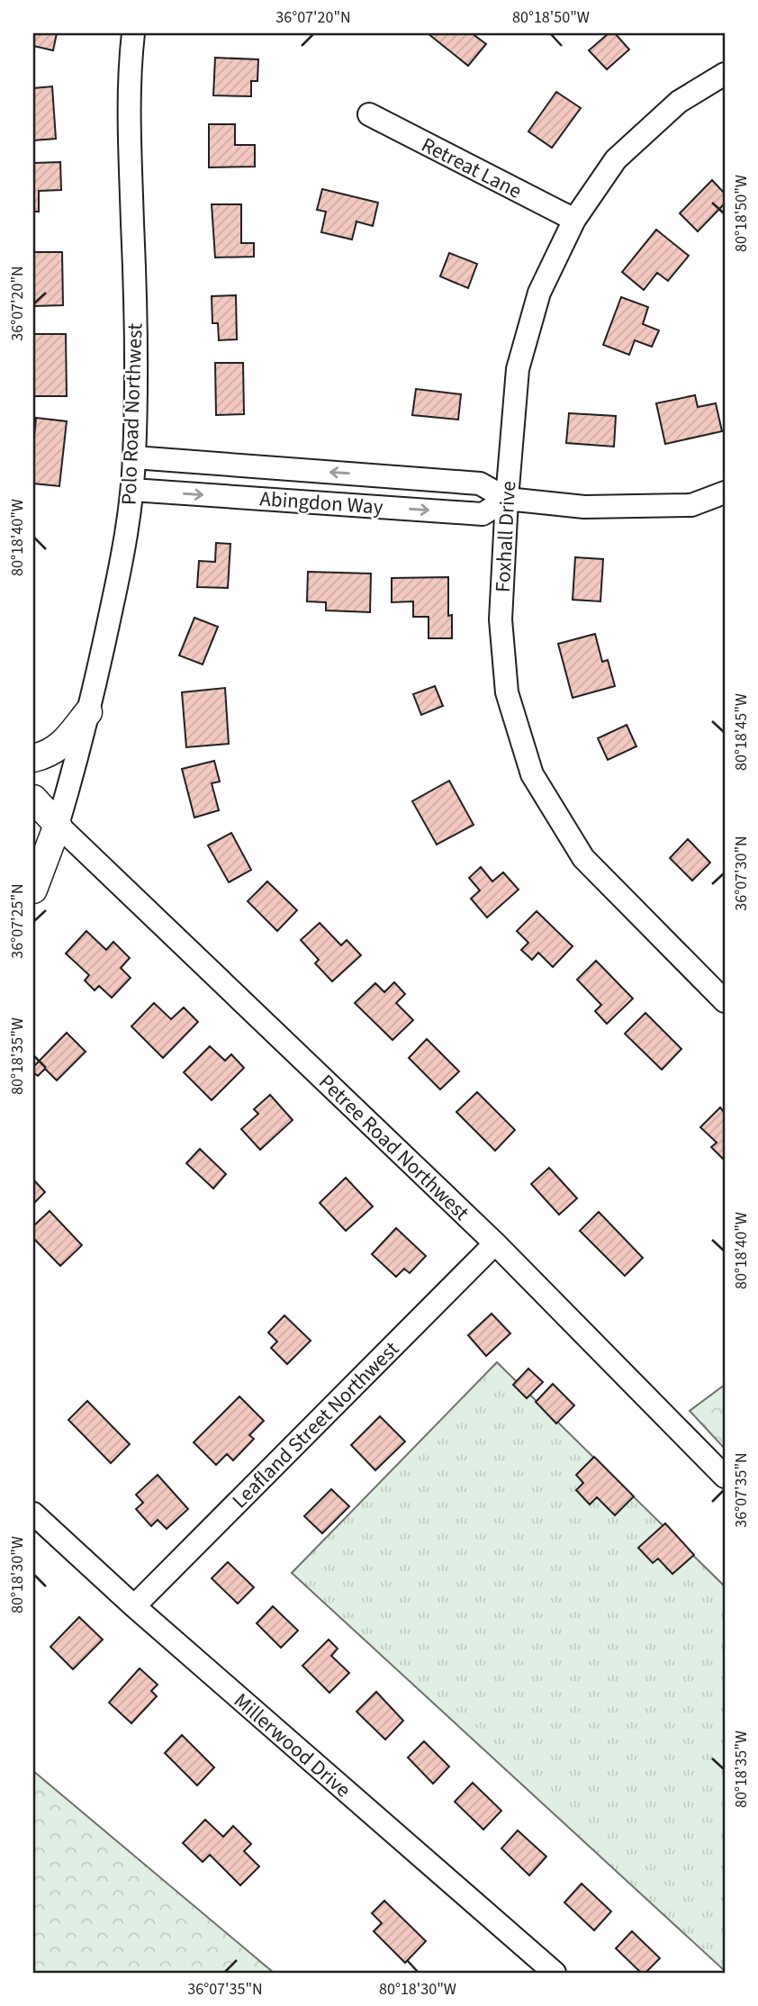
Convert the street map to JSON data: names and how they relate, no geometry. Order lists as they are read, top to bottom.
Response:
{
  "streets": {
    "street": [
      "Retreat Lane",
      "Polo Road Northwest",
      "Abingdon Way",
      "Foxhall Drive",
      "Petree Road Northwest",
      "Leafland Street Northwest",
      "Millerwood Drive"
    ]
  },
  "crossings": [
    ["Retreat Lane", "Foxhall Drive"],
    ["Polo Road Northwest", "Abingdon Way"],
    ["Polo Road Northwest", "Petree Road Northwest"],
    ["Abingdon Way", "Foxhall Drive"],
    ["Petree Road Northwest", "Leafland Street Northwest"],
    ["Leafland Street Northwest", "Millerwood Drive"]
  ],
  "coordinates": [
    "36°07'20\"N",
    "80°18'50\"W",
    "80°18'40\"W",
    "80°18'45\"W",
    "36°07'30\"N",
    "36°07'25\"N",
    "80°18'35\"W",
    "36°07'35\"N",
    "80°18'30\"W"
  ]
}
